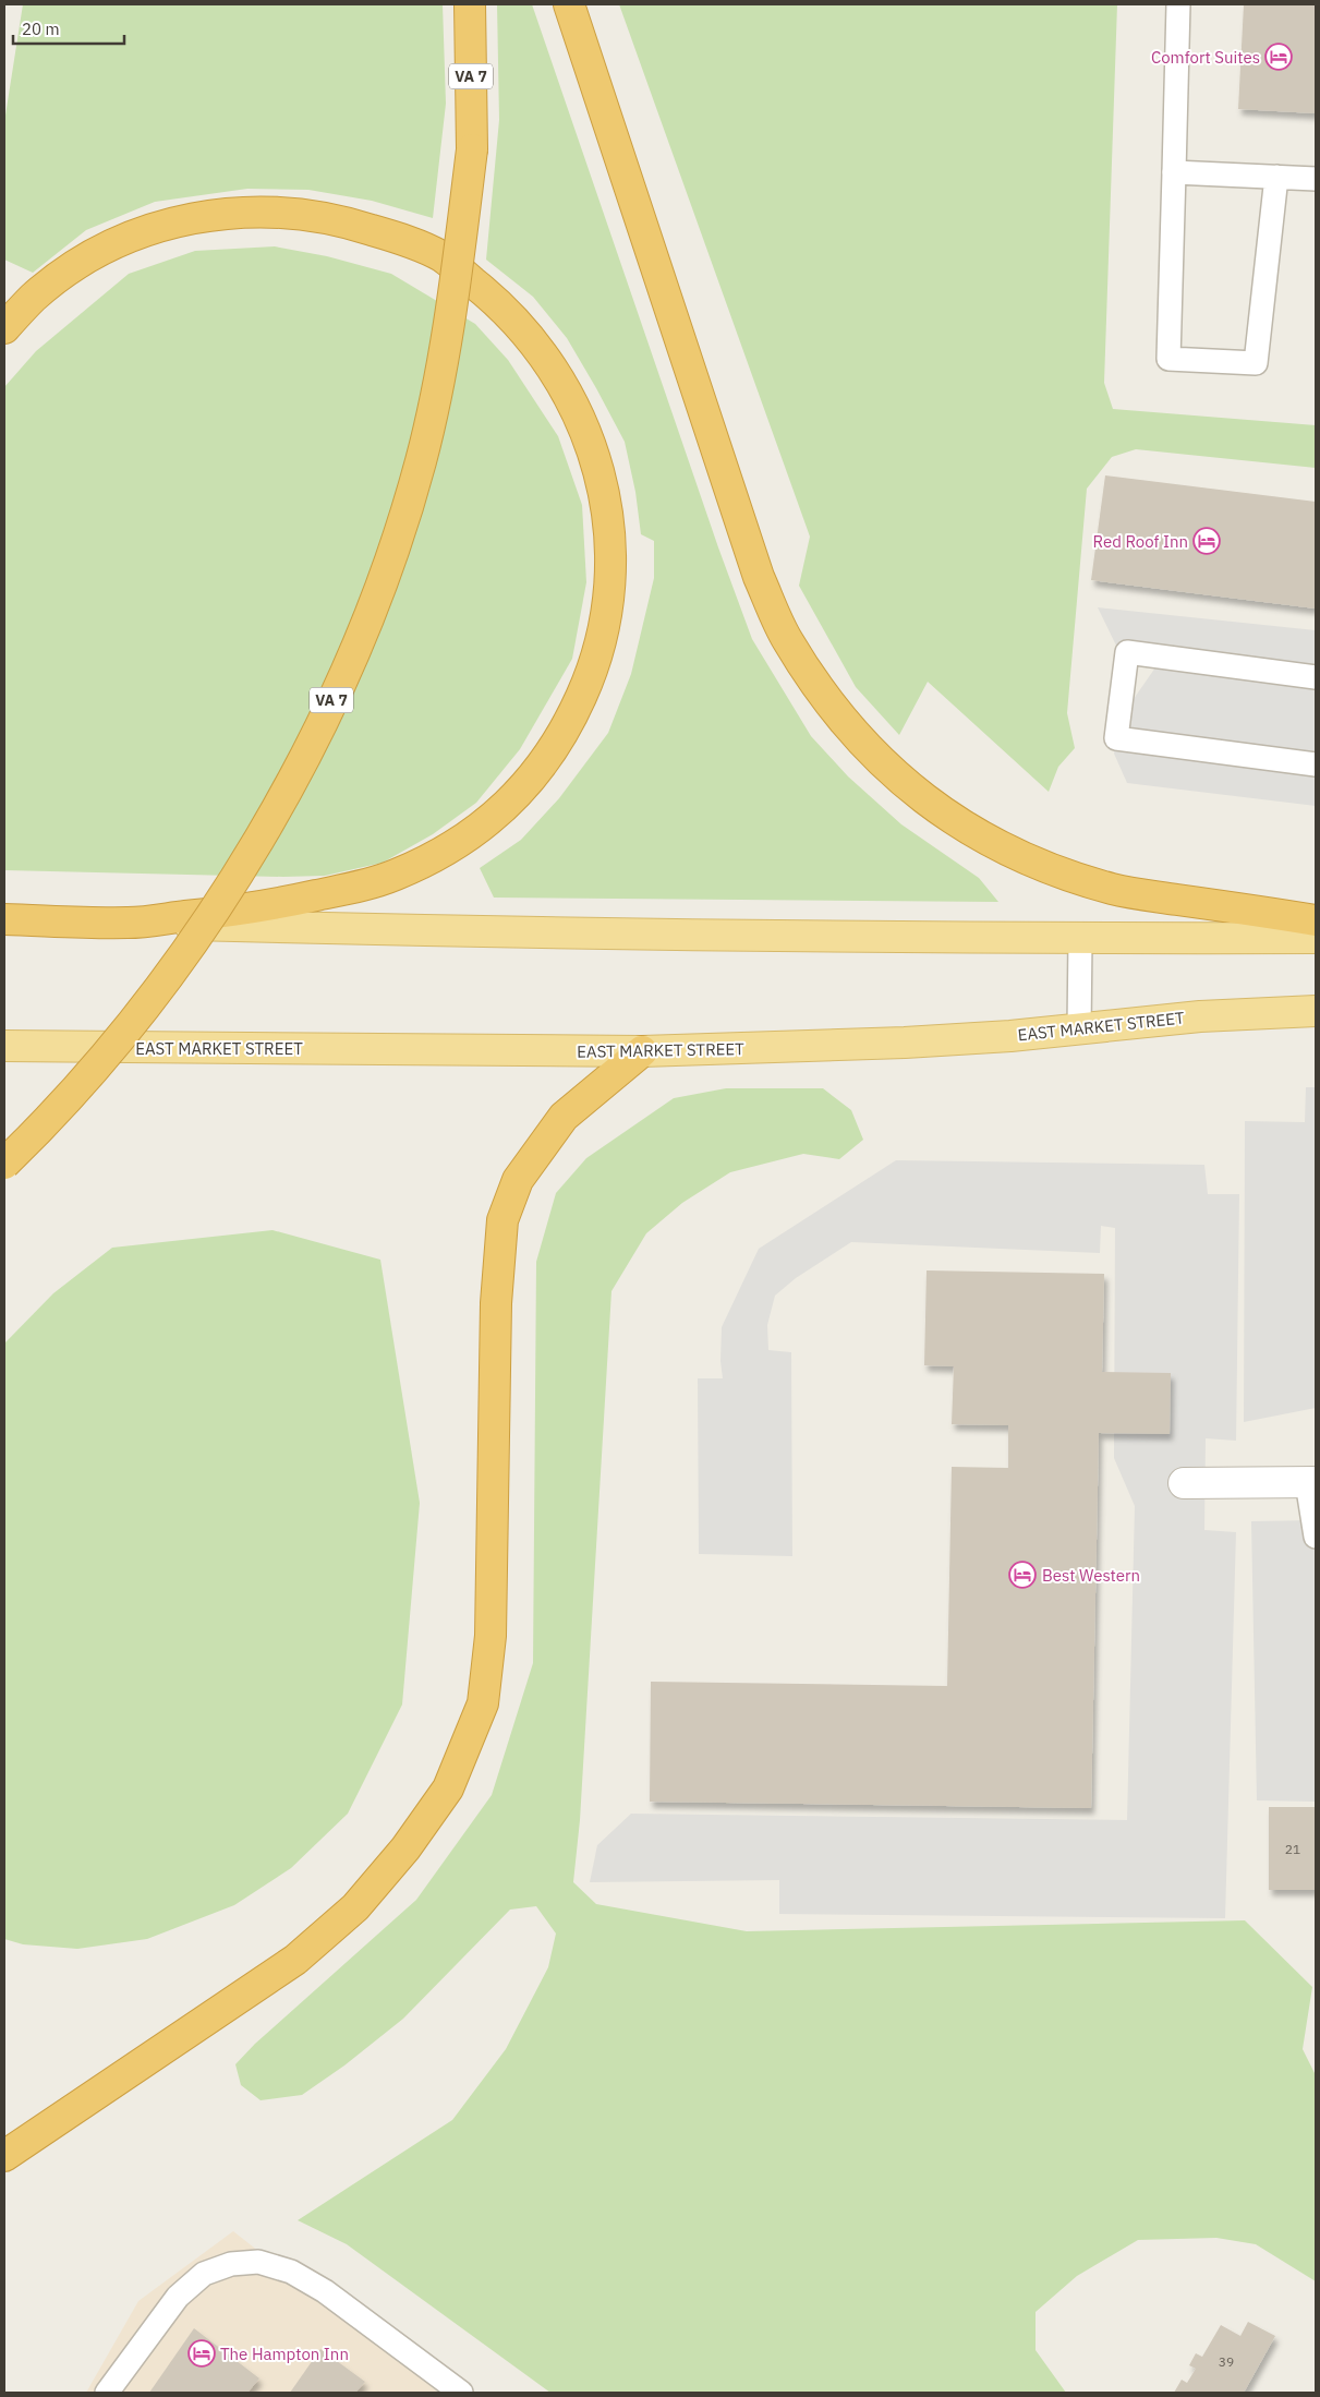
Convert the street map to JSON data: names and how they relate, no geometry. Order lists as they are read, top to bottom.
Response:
{
  "streets": {
    "highway": ["VA 7"],
    "main road": ["EAST MARKET STREET"]
  },
  "places": {
    "hotel": [
      "Comfort Suites",
      "Red Roof Inn",
      "Best Western",
      "The Hampton Inn"
    ]
  },
  "house_numbers": ["21", "39"],
  "scale_bar": "20 m"
}
